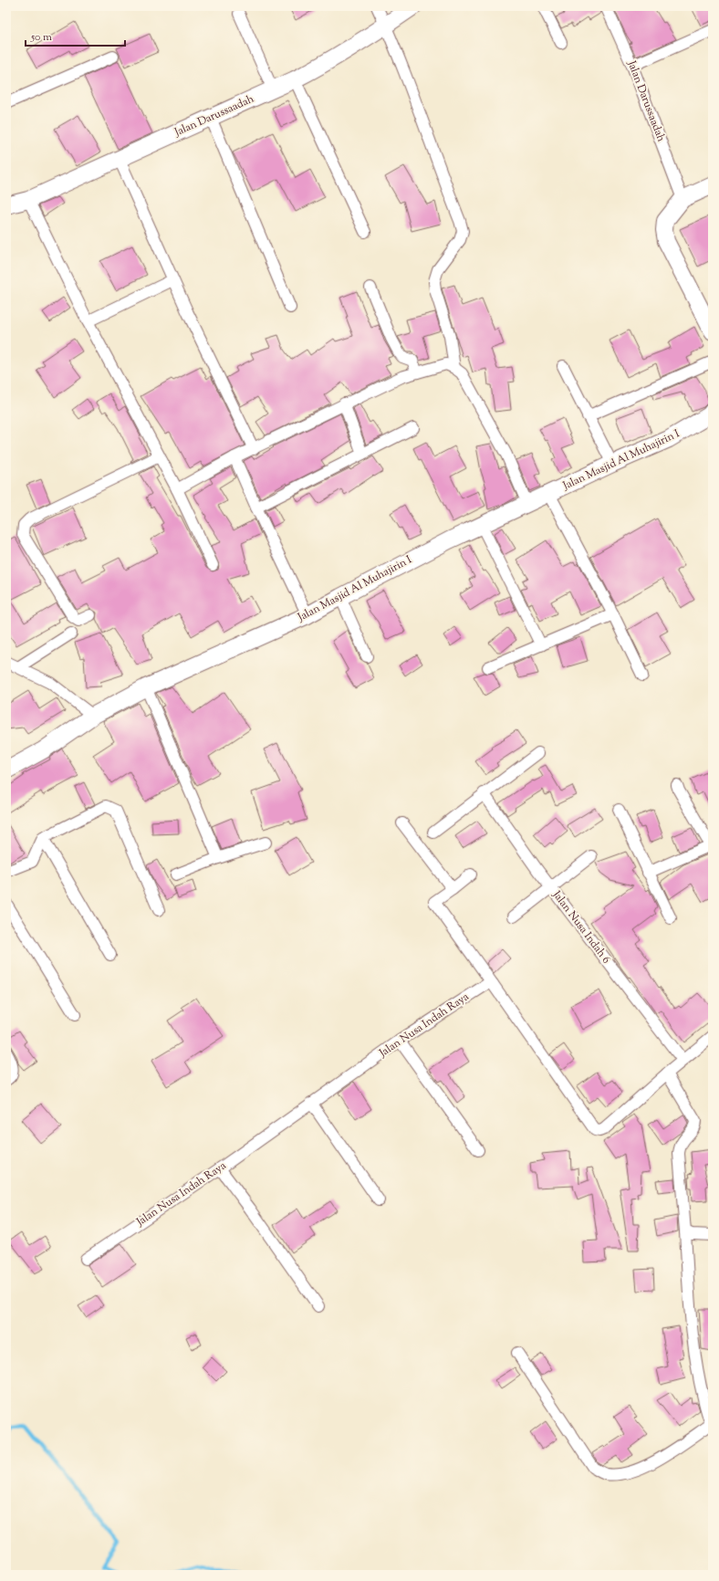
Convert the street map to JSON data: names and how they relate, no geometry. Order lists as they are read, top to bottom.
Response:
{
  "streets": {
    "street": [
      "Jalan Darussaadah",
      "Jalan Masjid Al Muhajirin I",
      "Jalan Nusa Indah 6",
      "Jalan Nusa Indah Raya"
    ]
  },
  "scale_bar": "50 m"
}
